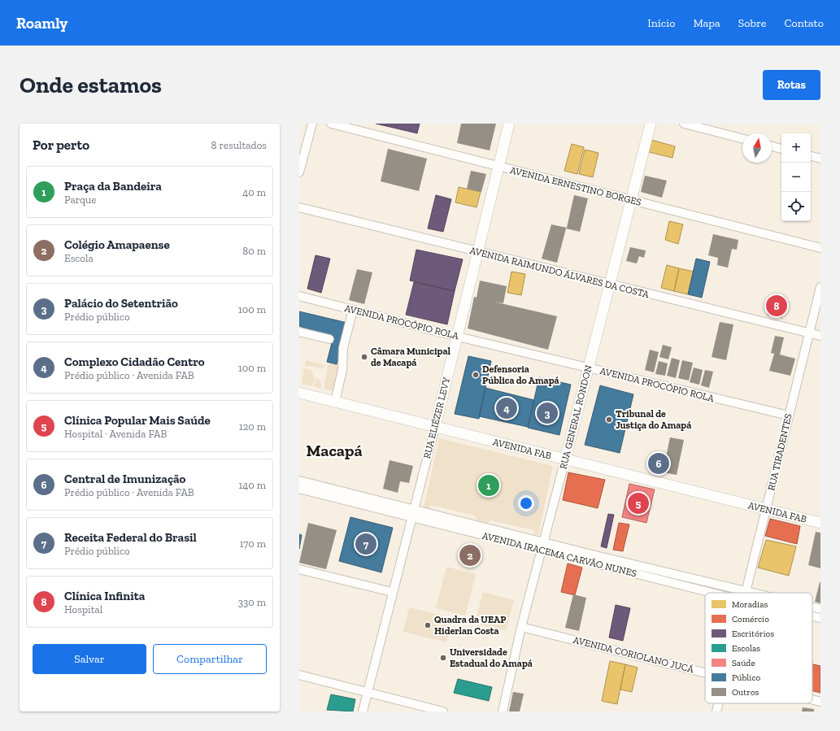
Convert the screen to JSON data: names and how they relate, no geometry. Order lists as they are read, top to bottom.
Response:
{
  "streets": {
    "main road": ["RUA GENERAL RONDON", "RUA ELIÉZER LEVY", "AVENIDA FAB"],
    "street": [
      "AVENIDA ERNESTINO BORGES",
      "AVENIDA RAIMUNDO ÁLVARES DA COSTA",
      "AVENIDA PROCÓPIO ROLA",
      "RUA TIRADENTES",
      "AVENIDA IRACEMA CARVÃO NUNES",
      "AVENIDA CORIOLANO JUCÁ"
    ]
  },
  "crossings": [
    ["AVENIDA ERNESTINO BORGES", "RUA GENERAL RONDON"],
    ["AVENIDA ERNESTINO BORGES", "RUA ELIÉZER LEVY"],
    ["AVENIDA RAIMUNDO ÁLVARES DA COSTA", "RUA GENERAL RONDON"],
    ["AVENIDA RAIMUNDO ÁLVARES DA COSTA", "RUA ELIÉZER LEVY"],
    ["AVENIDA RAIMUNDO ÁLVARES DA COSTA", "RUA TIRADENTES"],
    ["AVENIDA PROCÓPIO ROLA", "RUA GENERAL RONDON"],
    ["AVENIDA PROCÓPIO ROLA", "RUA ELIÉZER LEVY"],
    ["AVENIDA PROCÓPIO ROLA", "RUA TIRADENTES"],
    ["RUA GENERAL RONDON", "AVENIDA FAB"],
    ["RUA GENERAL RONDON", "AVENIDA IRACEMA CARVÃO NUNES"],
    ["RUA GENERAL RONDON", "AVENIDA CORIOLANO JUCÁ"],
    ["RUA ELIÉZER LEVY", "AVENIDA FAB"],
    ["RUA ELIÉZER LEVY", "AVENIDA IRACEMA CARVÃO NUNES"],
    ["AVENIDA FAB", "RUA TIRADENTES"],
    ["RUA TIRADENTES", "AVENIDA IRACEMA CARVÃO NUNES"]
  ],
  "districts": ["Macapá"],
  "places": [
    "Câmara Municipal de Macapá",
    "Defensoria Pública do Amapá",
    "Tribunal de Justiça do Amapá",
    "Quadra da UEAP Hiderlan Costa",
    "Universidade Estadual do Amapá"
  ],
  "legend": [
    "Moradias",
    "Comércio",
    "Escritórios",
    "Escolas",
    "Saúde",
    "Público",
    "Outros"
  ],
  "north": "top",
  "page": {
    "header": "Roamly",
    "nav": [
      "Início",
      "Mapa",
      "Sobre",
      "Contato"
    ],
    "buttons": [
      "Rotas",
      ["Salvar", "Compartilhar"]
    ],
    "title": "Onde estamos",
    "heading": ["Por perto", "8 resultados"],
    "map_buttons": ["+", "−"],
    "list": [
      {
        "mark": "1",
        "name": "Praça da Bandeira",
        "note": "Parque",
        "value": "40 m"
      },
      {
        "mark": "2",
        "name": "Colégio Amapaense",
        "note": "Escola",
        "value": "80 m"
      },
      {
        "mark": "3",
        "name": "Palácio do Setentrião",
        "note": "Prédio público",
        "value": "100 m"
      },
      {
        "mark": "4",
        "name": "Complexo Cidadão Centro",
        "note": "Prédio público · Avenida FAB",
        "value": "100 m"
      },
      {
        "mark": "5",
        "name": "Clínica Popular Mais Saúde",
        "note": "Hospital · Avenida FAB",
        "value": "120 m"
      },
      {
        "mark": "6",
        "name": "Central de Imunização",
        "note": "Prédio público · Avenida FAB",
        "value": "140 m"
      },
      {
        "mark": "7",
        "name": "Receita Federal do Brasil",
        "note": "Prédio público",
        "value": "170 m"
      },
      {
        "mark": "8",
        "name": "Clínica Infinita",
        "note": "Hospital",
        "value": "330 m"
      }
    ],
    "pins": [
      "8",
      "4",
      "3",
      "6",
      "1",
      "5",
      "7",
      "2"
    ]
  }
}
